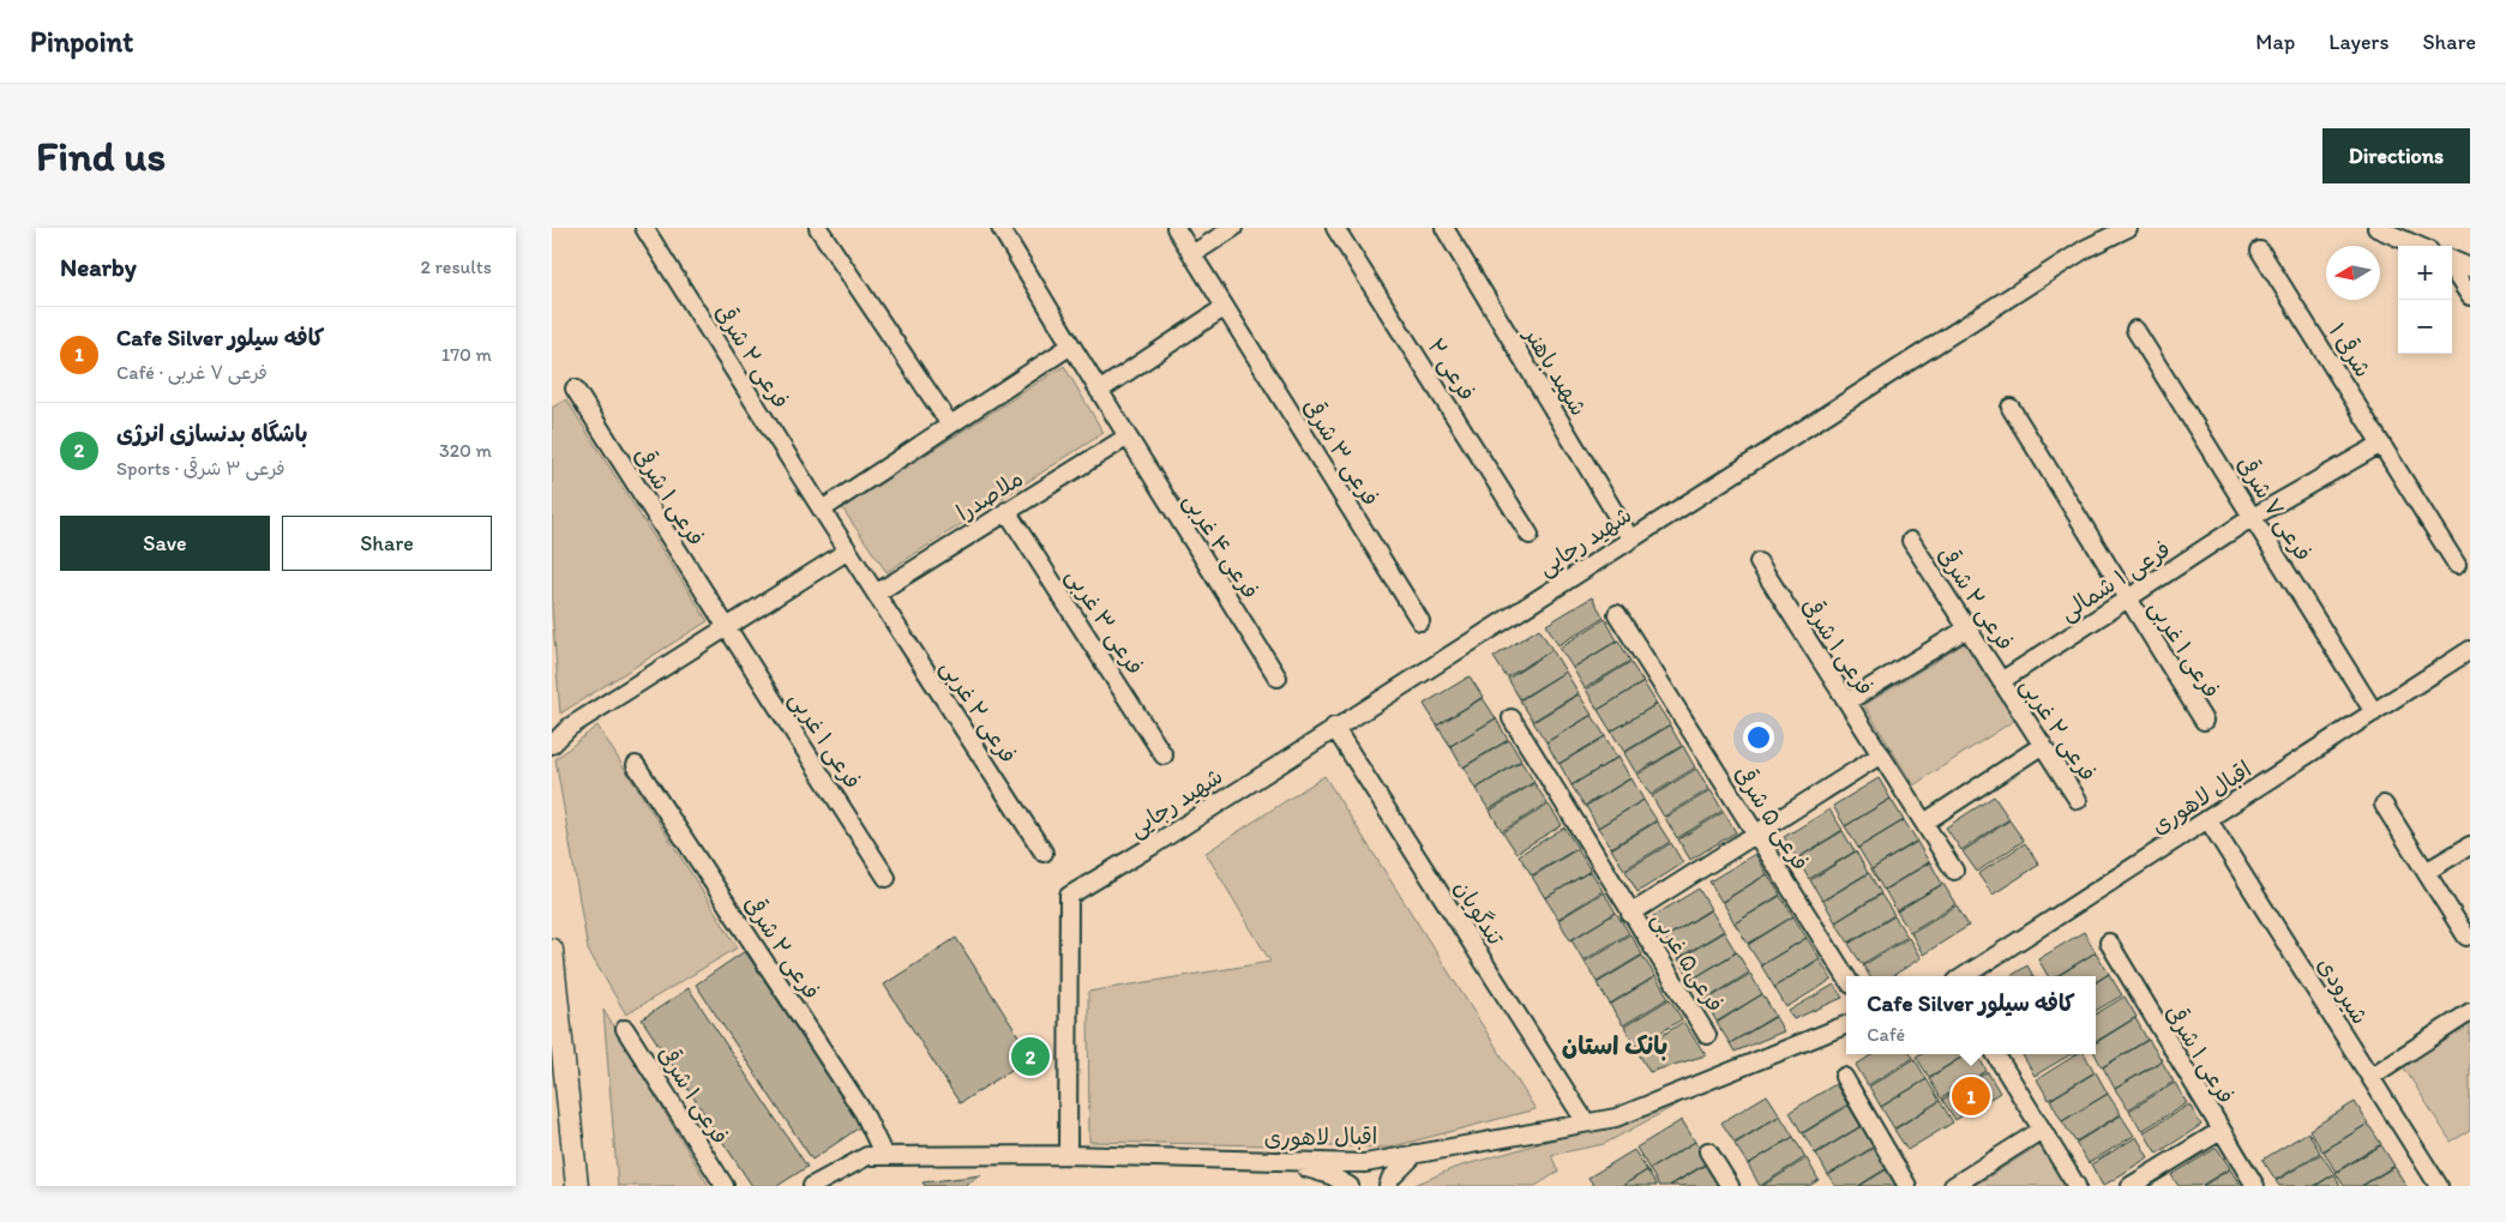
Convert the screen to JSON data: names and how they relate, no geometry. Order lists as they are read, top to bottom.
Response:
{
  "streets": {
    "street": [
      "۱ شرقی",
      "فرعی ۲ شرقی",
      "فرعی ۲",
      "شهید باهنر",
      "فرعی ۳ شرقی",
      "ملاصدرا",
      "فرعی ۱ شرقی",
      "فرعی ۷ شرقی",
      "شهید رجایی",
      "فرعی ۴ غربی",
      "فرعی ۱ شمالی",
      "فرعی ۳ غربی",
      "فرعی ۱ غربی",
      "فرعی ۲ غربی",
      "اقبال لاهوری",
      "فرعی ۵ شرقی",
      "تندگویان",
      "فرعی۵ غربی",
      "شیرودی"
    ]
  },
  "crossings": [
    ["۱ شرقی", "فرعی ۱ شمالی"],
    ["فرعی ۲ شرقی", "فرعی ۱ شمالی"],
    ["فرعی ۲ شرقی", "فرعی ۲ غربی"],
    ["فرعی ۲ شرقی", "اقبال لاهوری"],
    ["شهید باهنر", "شهید رجایی"],
    ["ملاصدرا", "فرعی ۴ غربی"],
    ["ملاصدرا", "فرعی ۳ غربی"],
    ["ملاصدرا", "فرعی ۲ غربی"],
    ["فرعی ۱ شرقی", "فرعی ۱ غربی"],
    ["فرعی ۷ شرقی", "فرعی ۱ شمالی"],
    ["فرعی ۷ شرقی", "اقبال لاهوری"],
    ["شهید رجایی", "اقبال لاهوری"],
    ["شهید رجایی", "تندگویان"],
    ["فرعی ۱ شمالی", "فرعی ۱ غربی"],
    ["فرعی ۱ شمالی", "فرعی ۲ غربی"],
    ["اقبال لاهوری", "تندگویان"],
    ["اقبال لاهوری", "شیرودی"]
  ],
  "districts": ["بانک استان"],
  "north": "left",
  "page": {
    "header": "Pinpoint",
    "nav": ["Map", "Layers", "Share"],
    "buttons": [
      "Directions",
      ["Save", "Share"]
    ],
    "title": "Find us",
    "heading": ["Nearby", "2 results"],
    "map_buttons": ["+", "−"],
    "list": [
      {
        "mark": "1",
        "name": "Cafe Silver کافه سیلور",
        "note": "Café · فرعی ۷ غربی",
        "value": "170 m"
      },
      {
        "mark": "2",
        "name": "باشگاه بدنسازی انرژی",
        "note": "Sports · فرعی ۳ شرقی",
        "value": "320 m"
      }
    ],
    "popup": ["Cafe Silver کافه سیلور", "Café"],
    "pins": ["2", "1"]
  }
}
